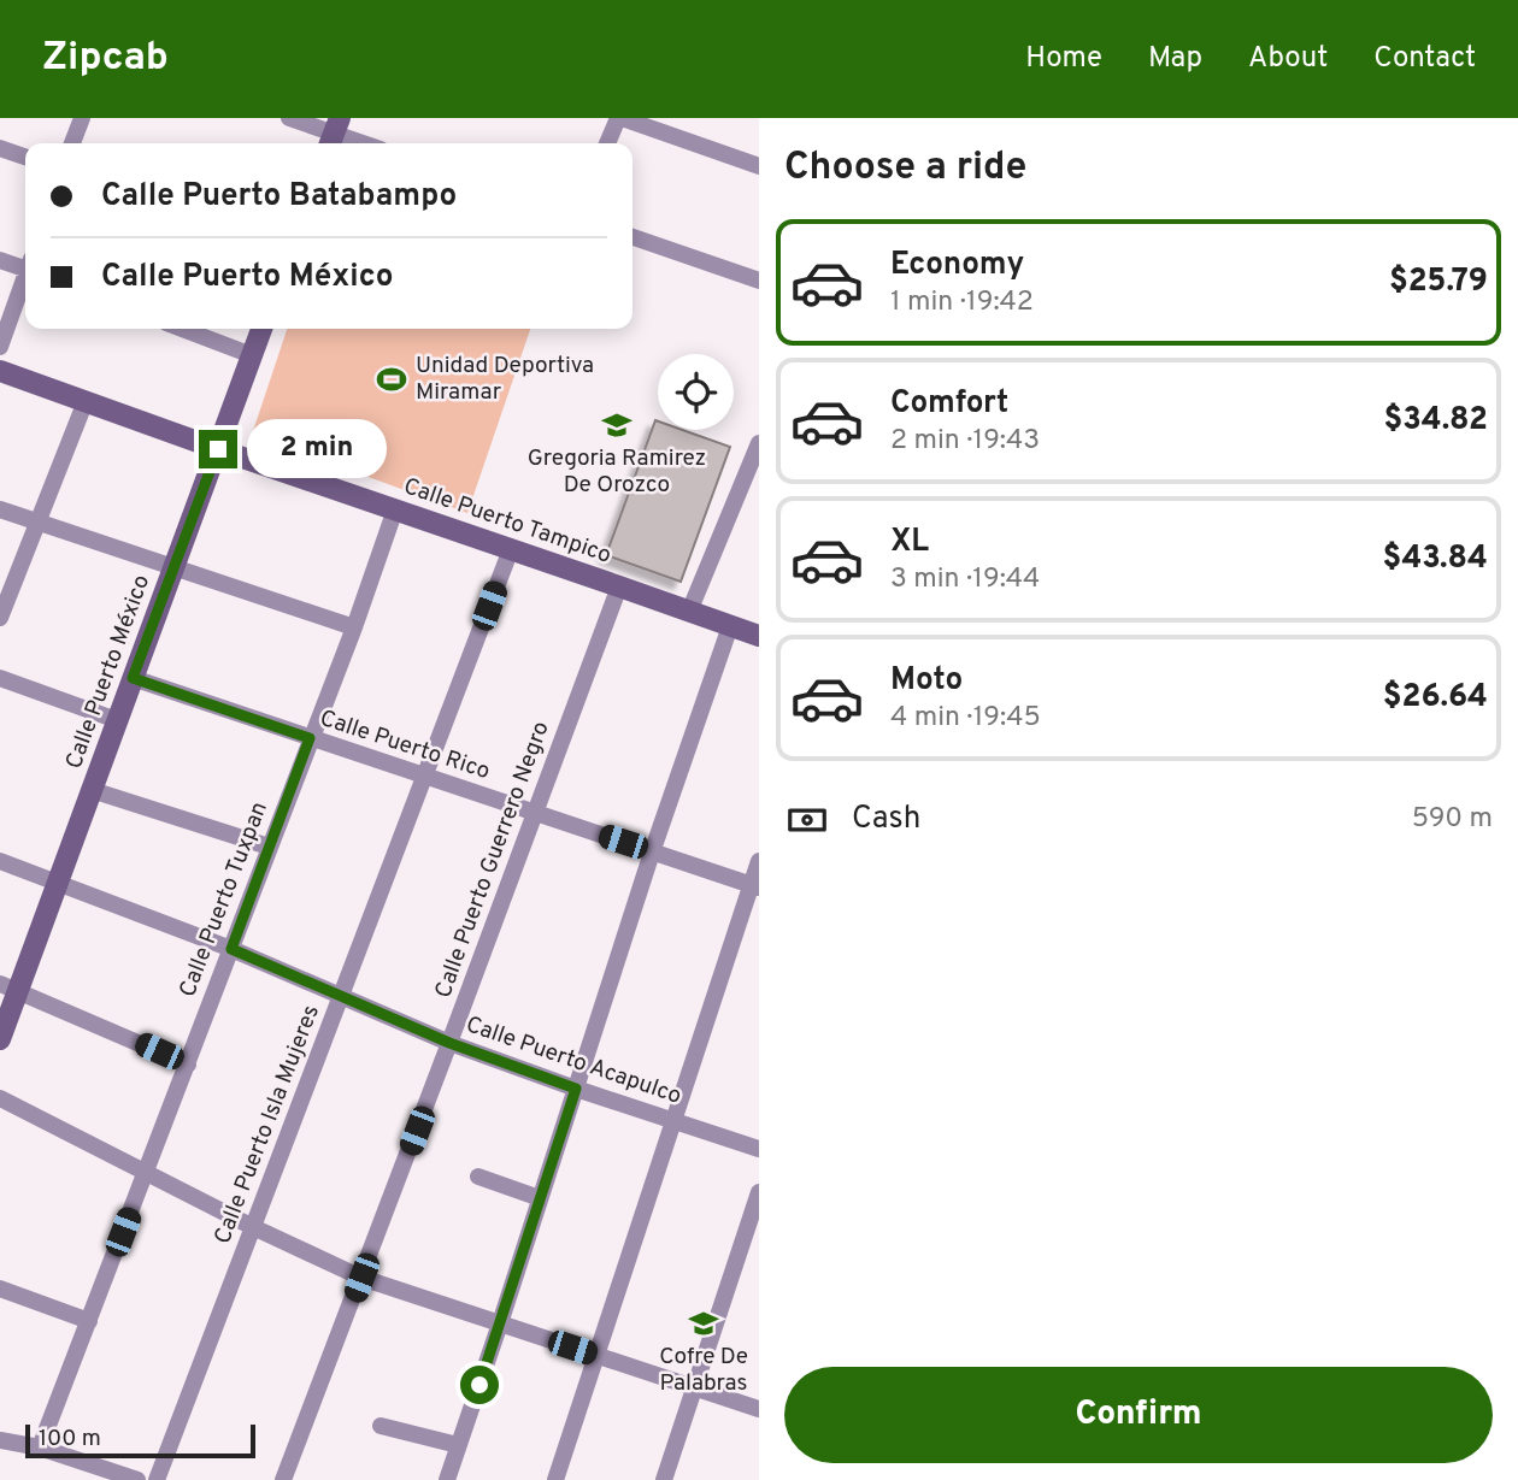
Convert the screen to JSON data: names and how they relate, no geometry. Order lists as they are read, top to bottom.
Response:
{
  "streets": {
    "street": [
      "Calle Puerto Tampico",
      "Calle Puerto México",
      "Calle Puerto Rico",
      "Calle Puerto Guerrero Negro",
      "Calle Puerto Tuxpan",
      "Calle Puerto Acapulco",
      "Calle Puerto Isla Mujeres"
    ]
  },
  "crossings": [
    ["Calle Puerto Tampico", "Calle Puerto México"],
    ["Calle Puerto Tampico", "Calle Puerto Guerrero Negro"],
    ["Calle Puerto Tampico", "Calle Puerto Tuxpan"],
    ["Calle Puerto Tampico", "Calle Puerto Isla Mujeres"],
    ["Calle Puerto México", "Calle Puerto Rico"],
    ["Calle Puerto México", "Calle Puerto Acapulco"],
    ["Calle Puerto Rico", "Calle Puerto Guerrero Negro"],
    ["Calle Puerto Rico", "Calle Puerto Tuxpan"],
    ["Calle Puerto Rico", "Calle Puerto Isla Mujeres"],
    ["Calle Puerto Guerrero Negro", "Calle Puerto Acapulco"],
    ["Calle Puerto Tuxpan", "Calle Puerto Acapulco"],
    ["Calle Puerto Acapulco", "Calle Puerto Isla Mujeres"]
  ],
  "places": {
    "sports": ["Unidad Deportiva Miramar"],
    "school or university": ["Gregoria Ramirez De Orozco", "Cofre De Palabras"]
  },
  "scale_bar": "100 m",
  "page": {
    "header": "Zipcab",
    "nav": [
      "Home",
      "Map",
      "About",
      "Contact"
    ],
    "heading": "Choose a ride",
    "banner": ["Calle Puerto Batabampo", "Calle Puerto México"],
    "list": [
      {
        "name": "Economy",
        "note": "1 min · 19:42",
        "value": "$25.79"
      },
      {
        "name": "Comfort",
        "note": "2 min · 19:43",
        "value": "$34.82"
      },
      {
        "name": "XL",
        "note": "3 min · 19:44",
        "value": "$43.84"
      },
      {
        "name": "Moto",
        "note": "4 min · 19:45",
        "value": "$26.64"
      }
    ],
    "bubble": "2 min",
    "pay": ["Cash", "590 m"],
    "buttons": "Confirm",
    "scale": "100 m"
  }
}
